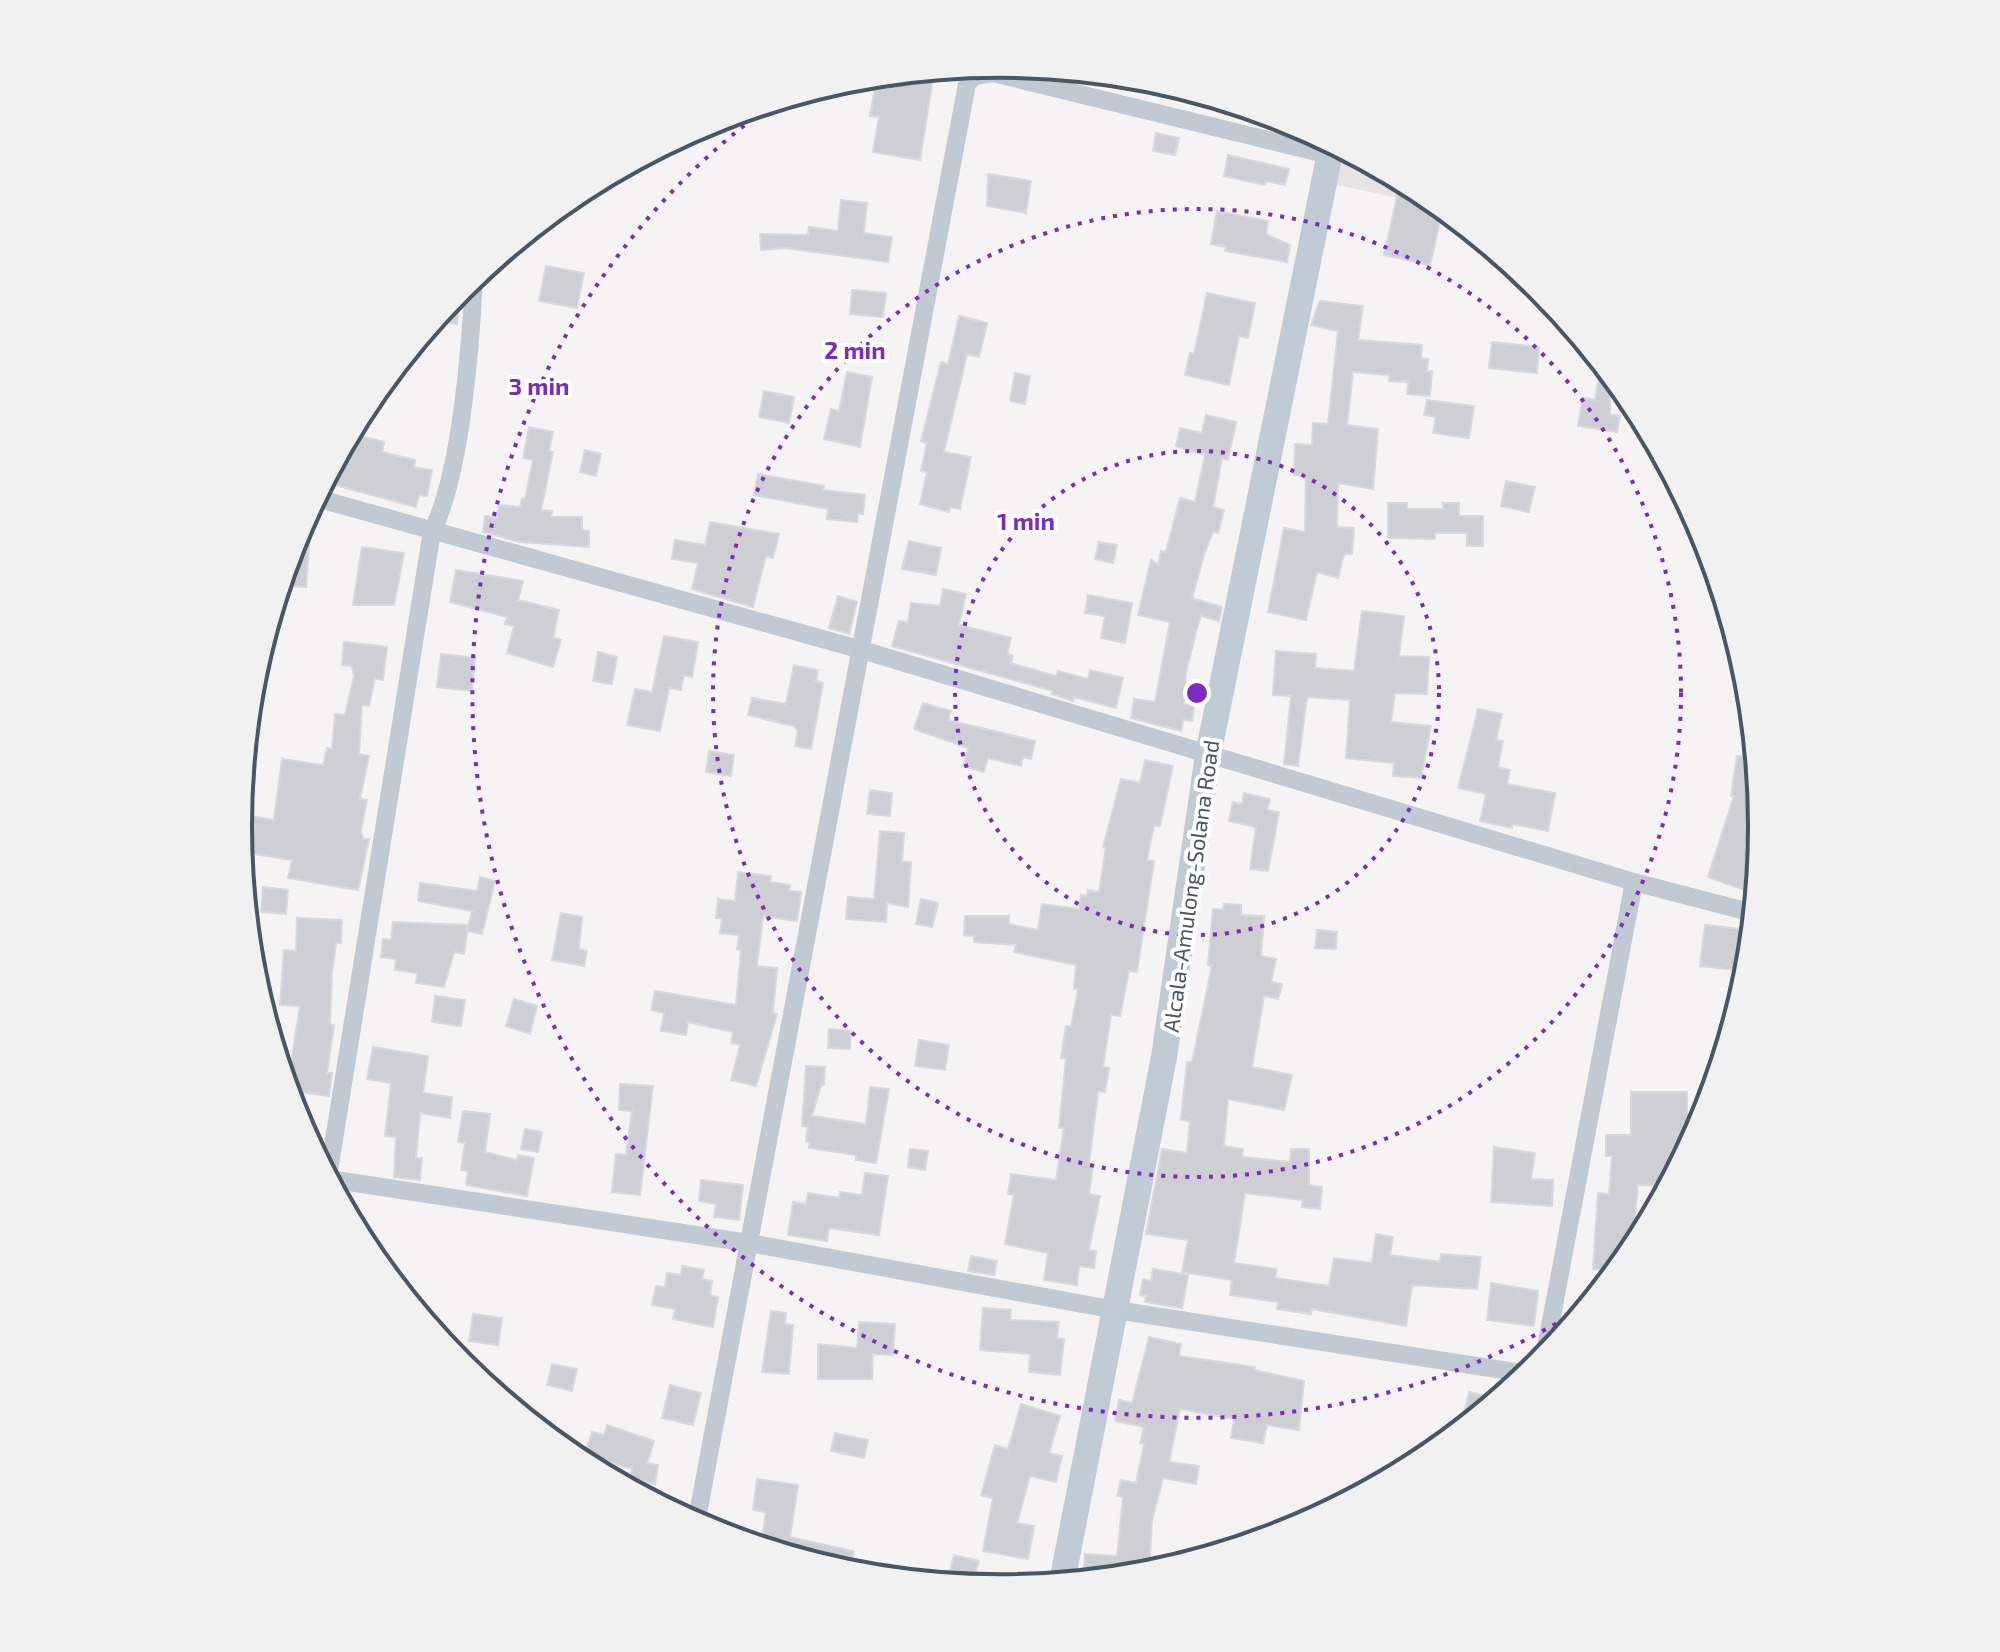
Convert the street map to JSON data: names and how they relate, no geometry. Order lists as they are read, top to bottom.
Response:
{
  "streets": {
    "main road": ["Alcala-Amulong-Solana Road"]
  },
  "rings": ["2 min", "3 min", "1 min"]
}
